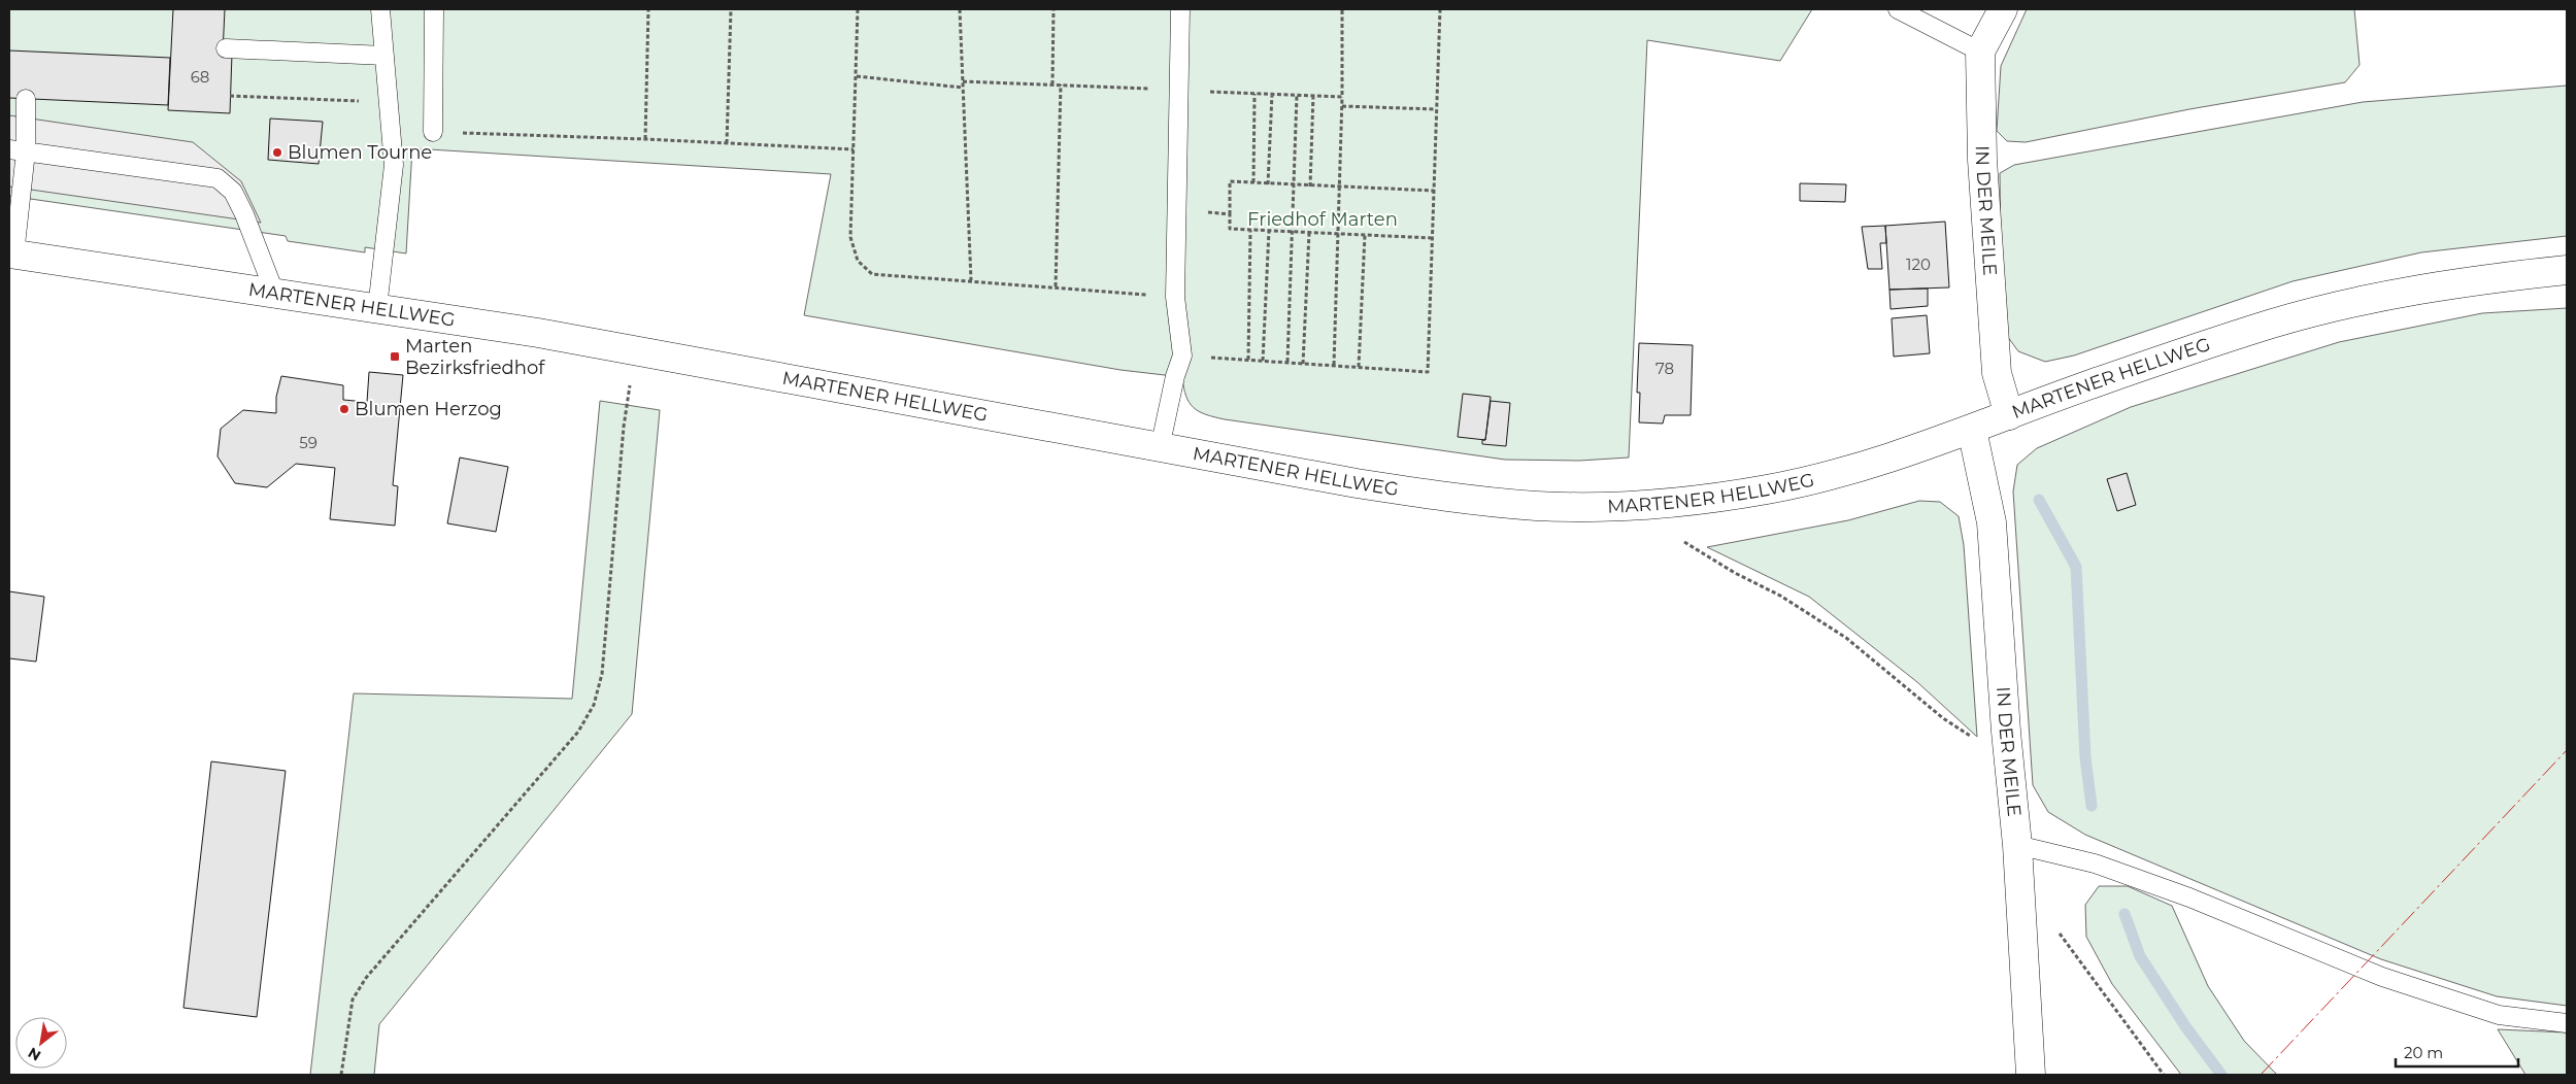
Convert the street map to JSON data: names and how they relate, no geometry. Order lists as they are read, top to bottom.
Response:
{
  "streets": {
    "street": ["IN DER MEILE", "MARTENER HELLWEG"]
  },
  "crossings": [
    ["IN DER MEILE", "MARTENER HELLWEG"]
  ],
  "parks": ["Friedhof Marten"],
  "places": {
    "other": ["Blumen Tourne", "Blumen Herzog"],
    "transit": ["Marten Bezirksfriedhof"]
  },
  "house_numbers": [
    "68",
    "120",
    "78",
    "59"
  ],
  "scale_bar": "20 m",
  "north": "bottom left"
}
